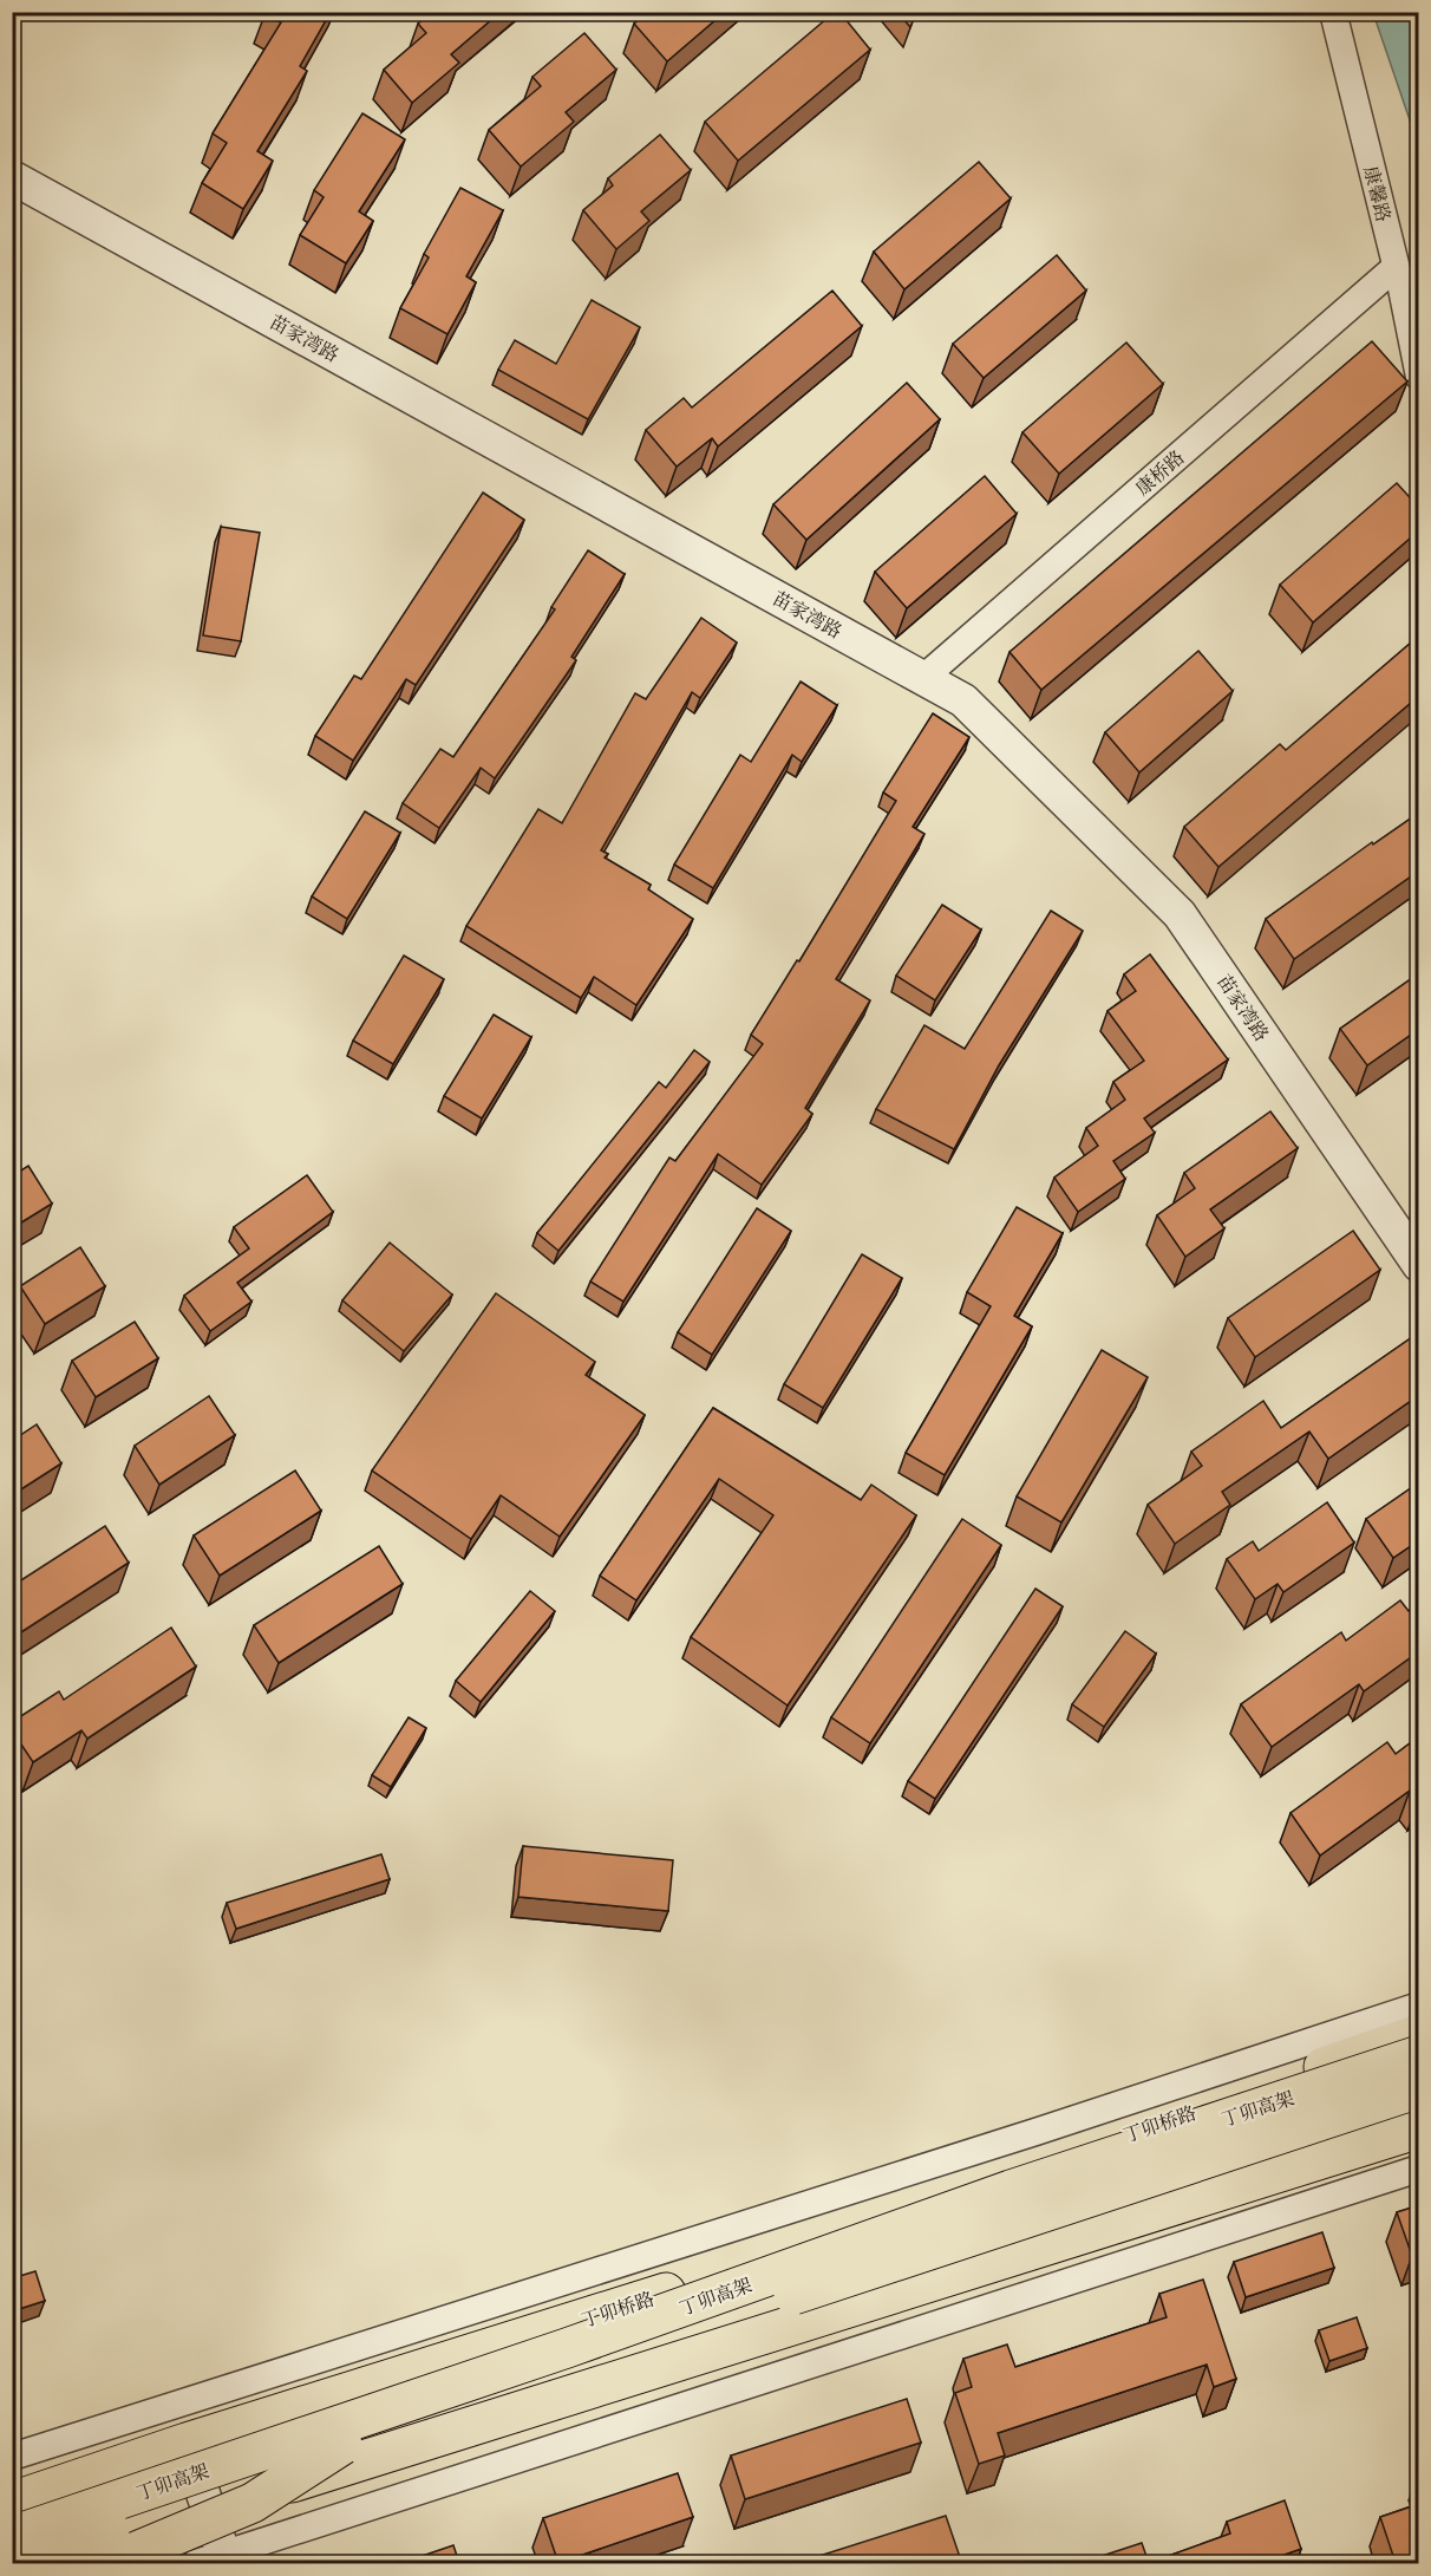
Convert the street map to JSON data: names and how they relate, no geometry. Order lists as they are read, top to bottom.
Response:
{
  "streets": {
    "main road": ["丁卯高架", "丁卯桥路"],
    "street": ["康馨路", "苗家湾路", "康桥路"]
  },
  "crossings": [
    ["康馨路", "康桥路"],
    ["苗家湾路", "康桥路"]
  ]
}
